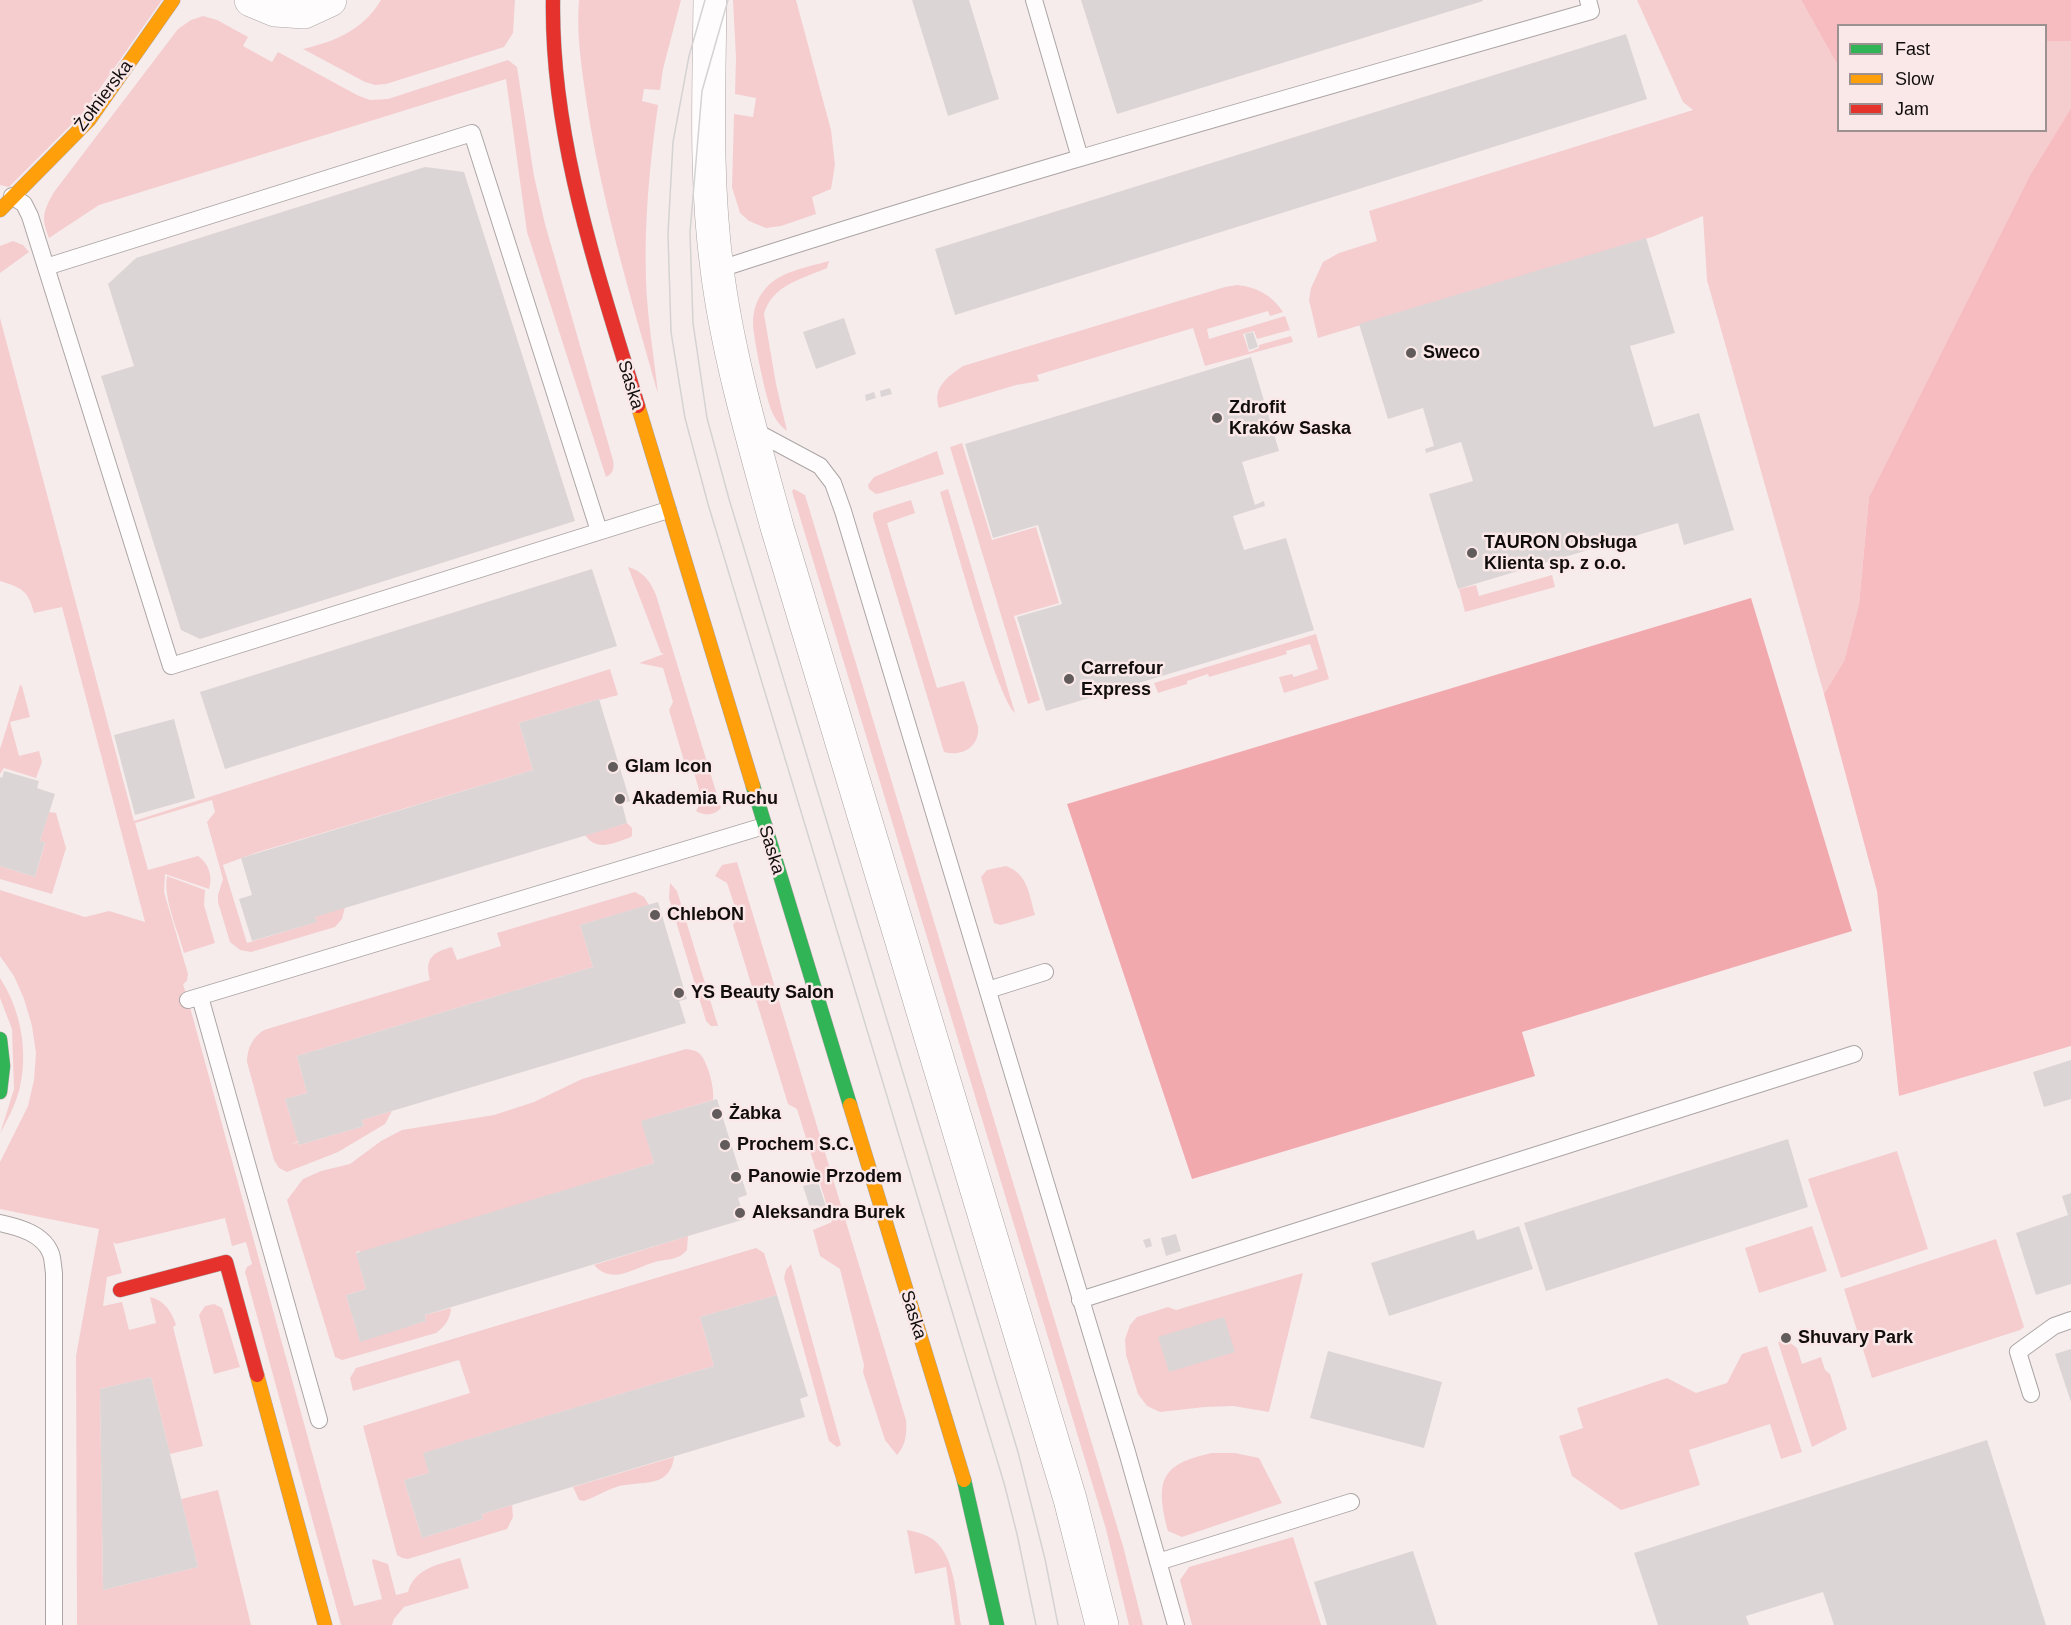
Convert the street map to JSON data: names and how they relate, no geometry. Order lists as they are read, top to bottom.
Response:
{
  "streets": {
    "street": ["Żołnierska", "Saska"]
  },
  "places": [
    "Sweco",
    "Zdrofit Kraków Saska",
    "TAURON Obsługa Klienta sp. z o.o.",
    "Carrefour Express",
    "Glam Icon",
    "Akademia Ruchu",
    "ChlebON",
    "YS Beauty Salon",
    "Żabka",
    "Prochem S.C.",
    "Panowie Przodem",
    "Aleksandra Burek",
    "Shuvary Park"
  ],
  "legend": ["Fast", "Slow", "Jam"]
}
